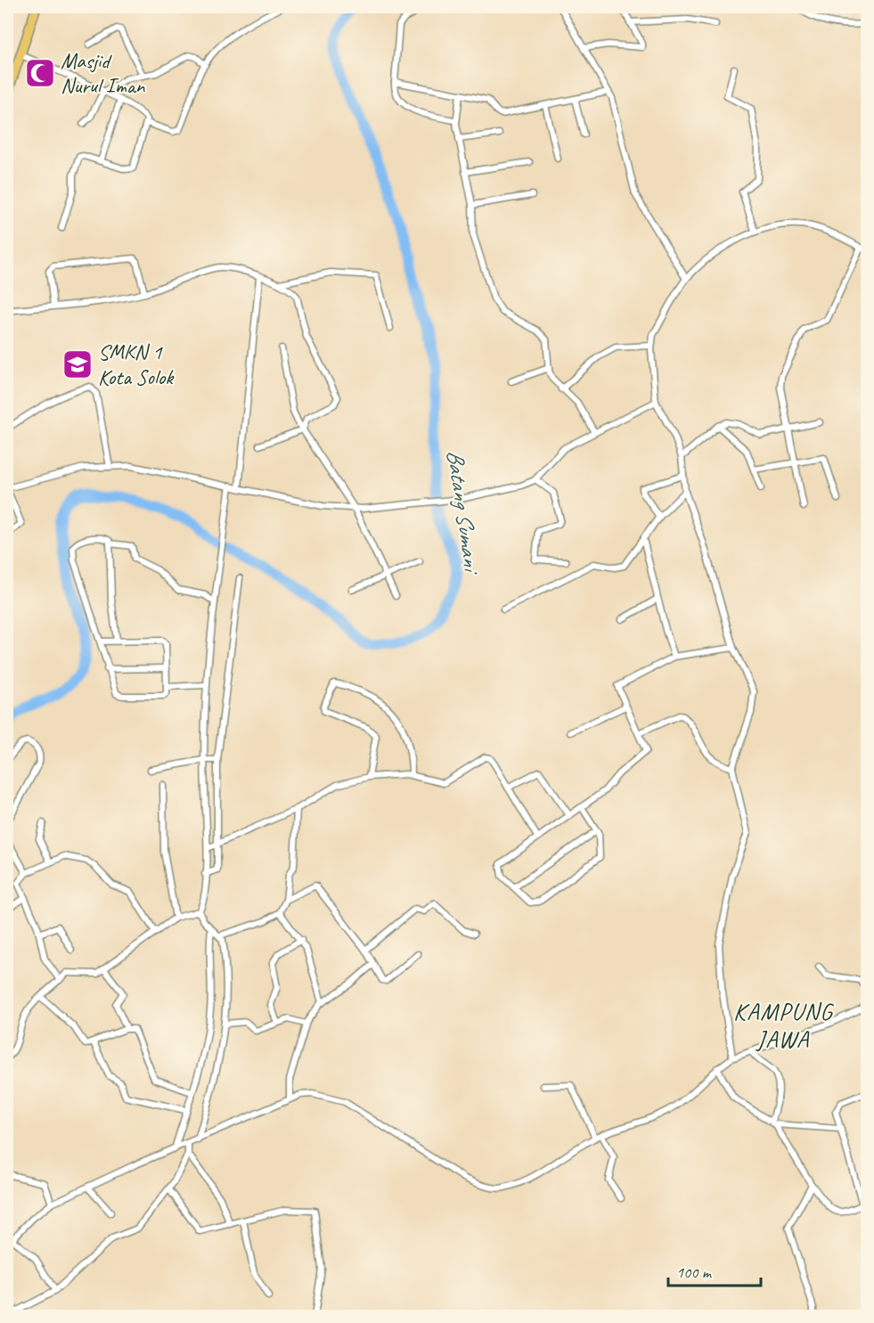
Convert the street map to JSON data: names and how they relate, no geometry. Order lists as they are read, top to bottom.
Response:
{
  "districts": ["KAMPUNG JAWA"],
  "water": ["Batang Sumani"],
  "places": {
    "mosque": ["Masjid Nurul Iman"],
    "school or university": ["SMKN 1 Kota Solok"]
  },
  "scale_bar": "100 m"
}
